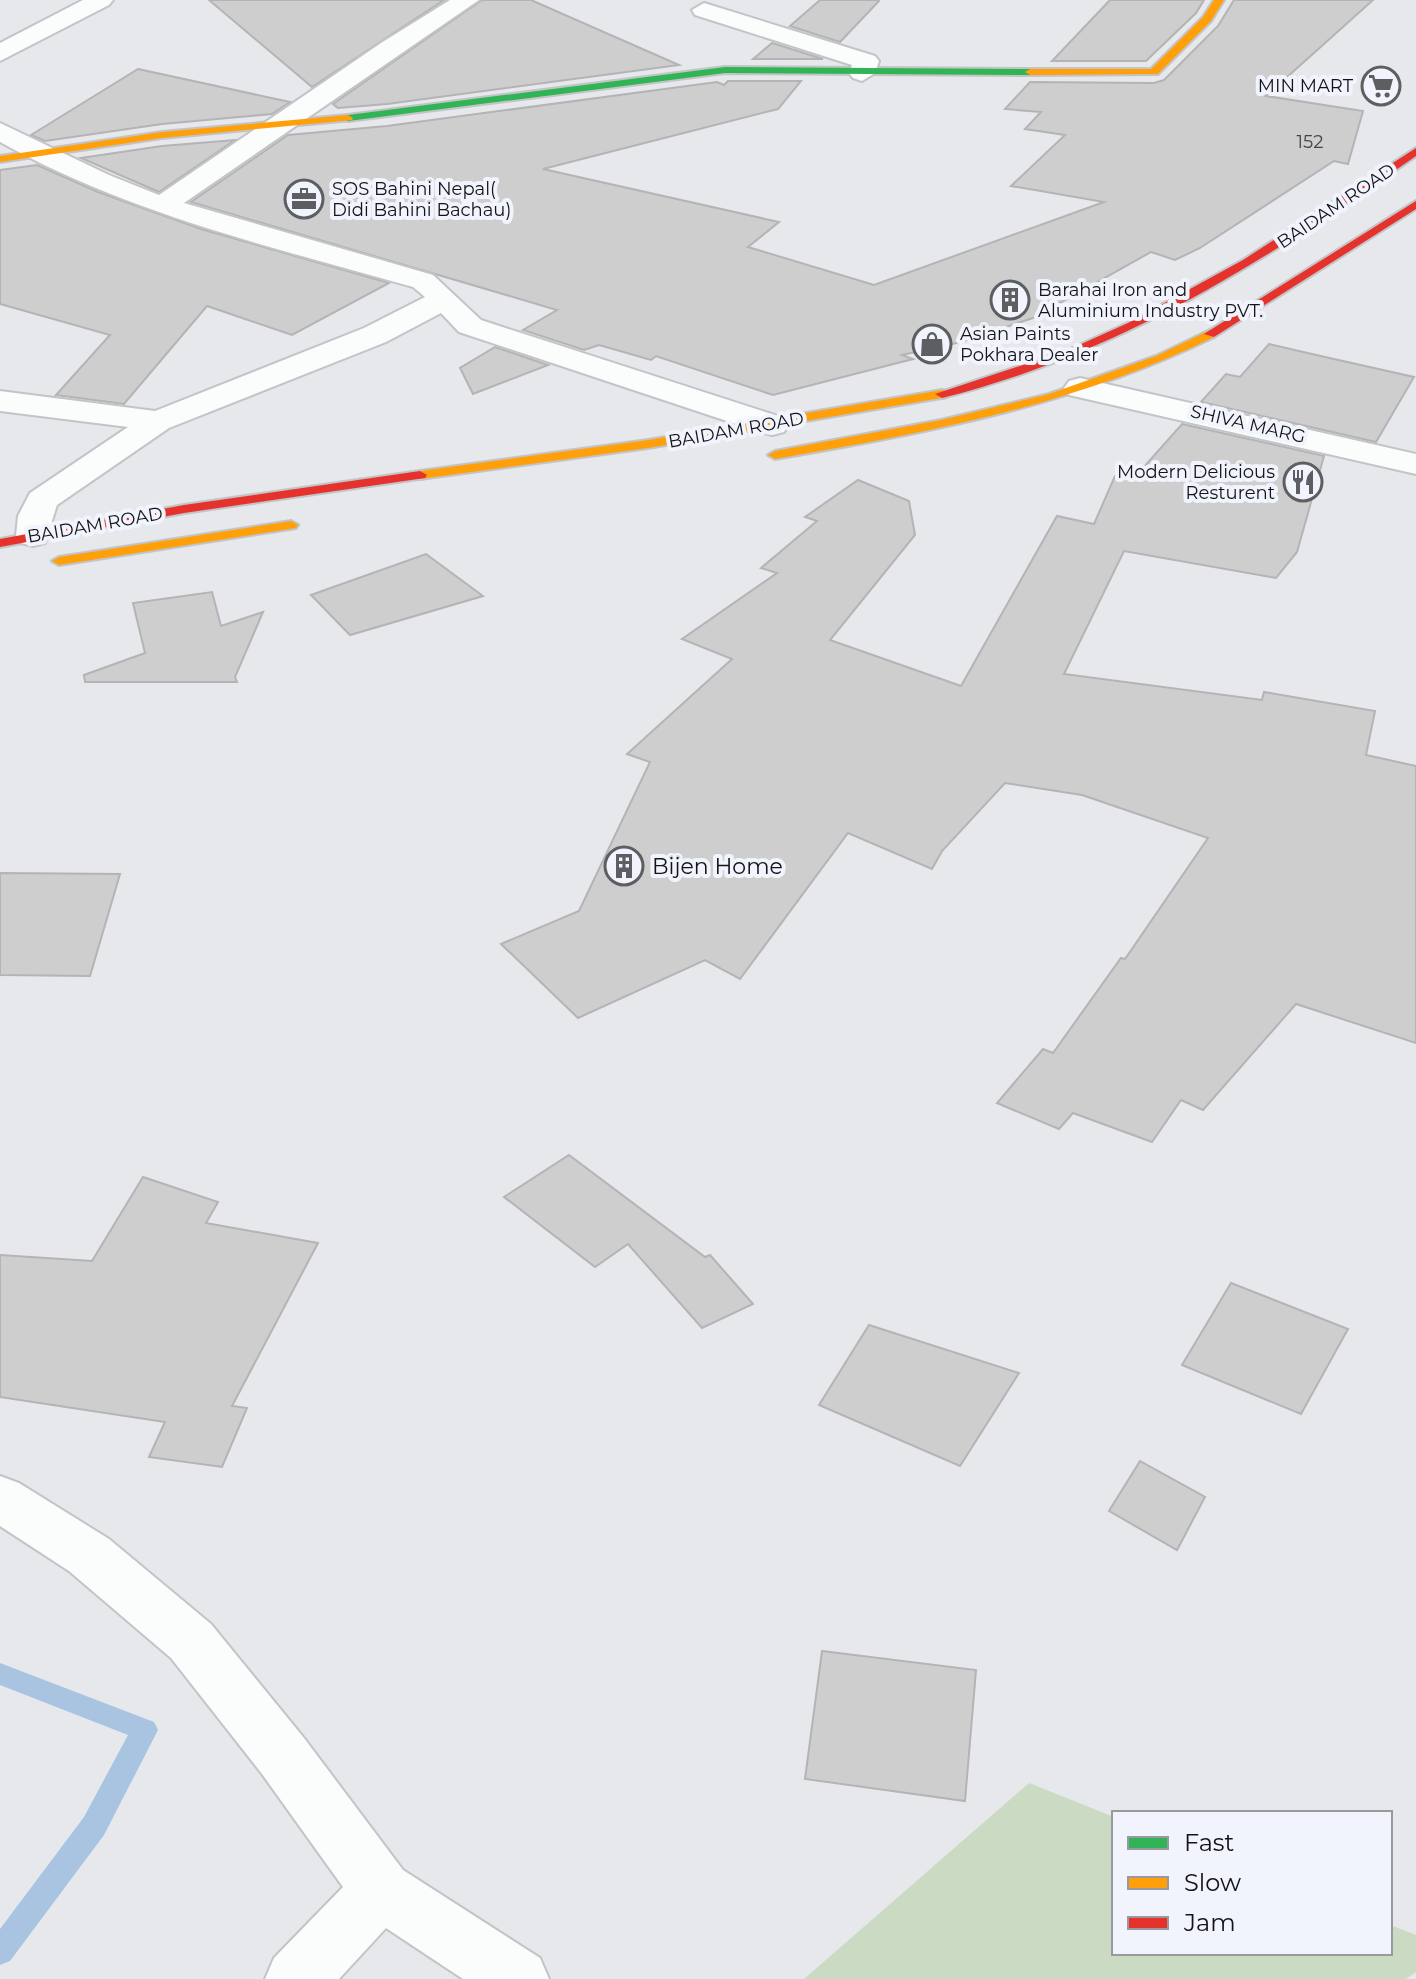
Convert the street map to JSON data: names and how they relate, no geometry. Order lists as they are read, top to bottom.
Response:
{
  "streets": {
    "main road": ["BAIDAM ROAD"],
    "street": ["SHIVA MARG"]
  },
  "crossings": [
    ["BAIDAM ROAD", "SHIVA MARG"]
  ],
  "places": {
    "supermarket": ["MIN MART"],
    "office": ["SOS Bahini Nepal( Didi Bahini Bachau)"],
    "building": ["Barahai Iron and Aluminium Industry PVT.", "Bijen Home"],
    "shop": ["Asian Paints Pokhara Dealer"],
    "restaurant": ["Modern Delicious Resturent"]
  },
  "house_numbers": ["152"],
  "legend": ["Fast", "Slow", "Jam"]
}
